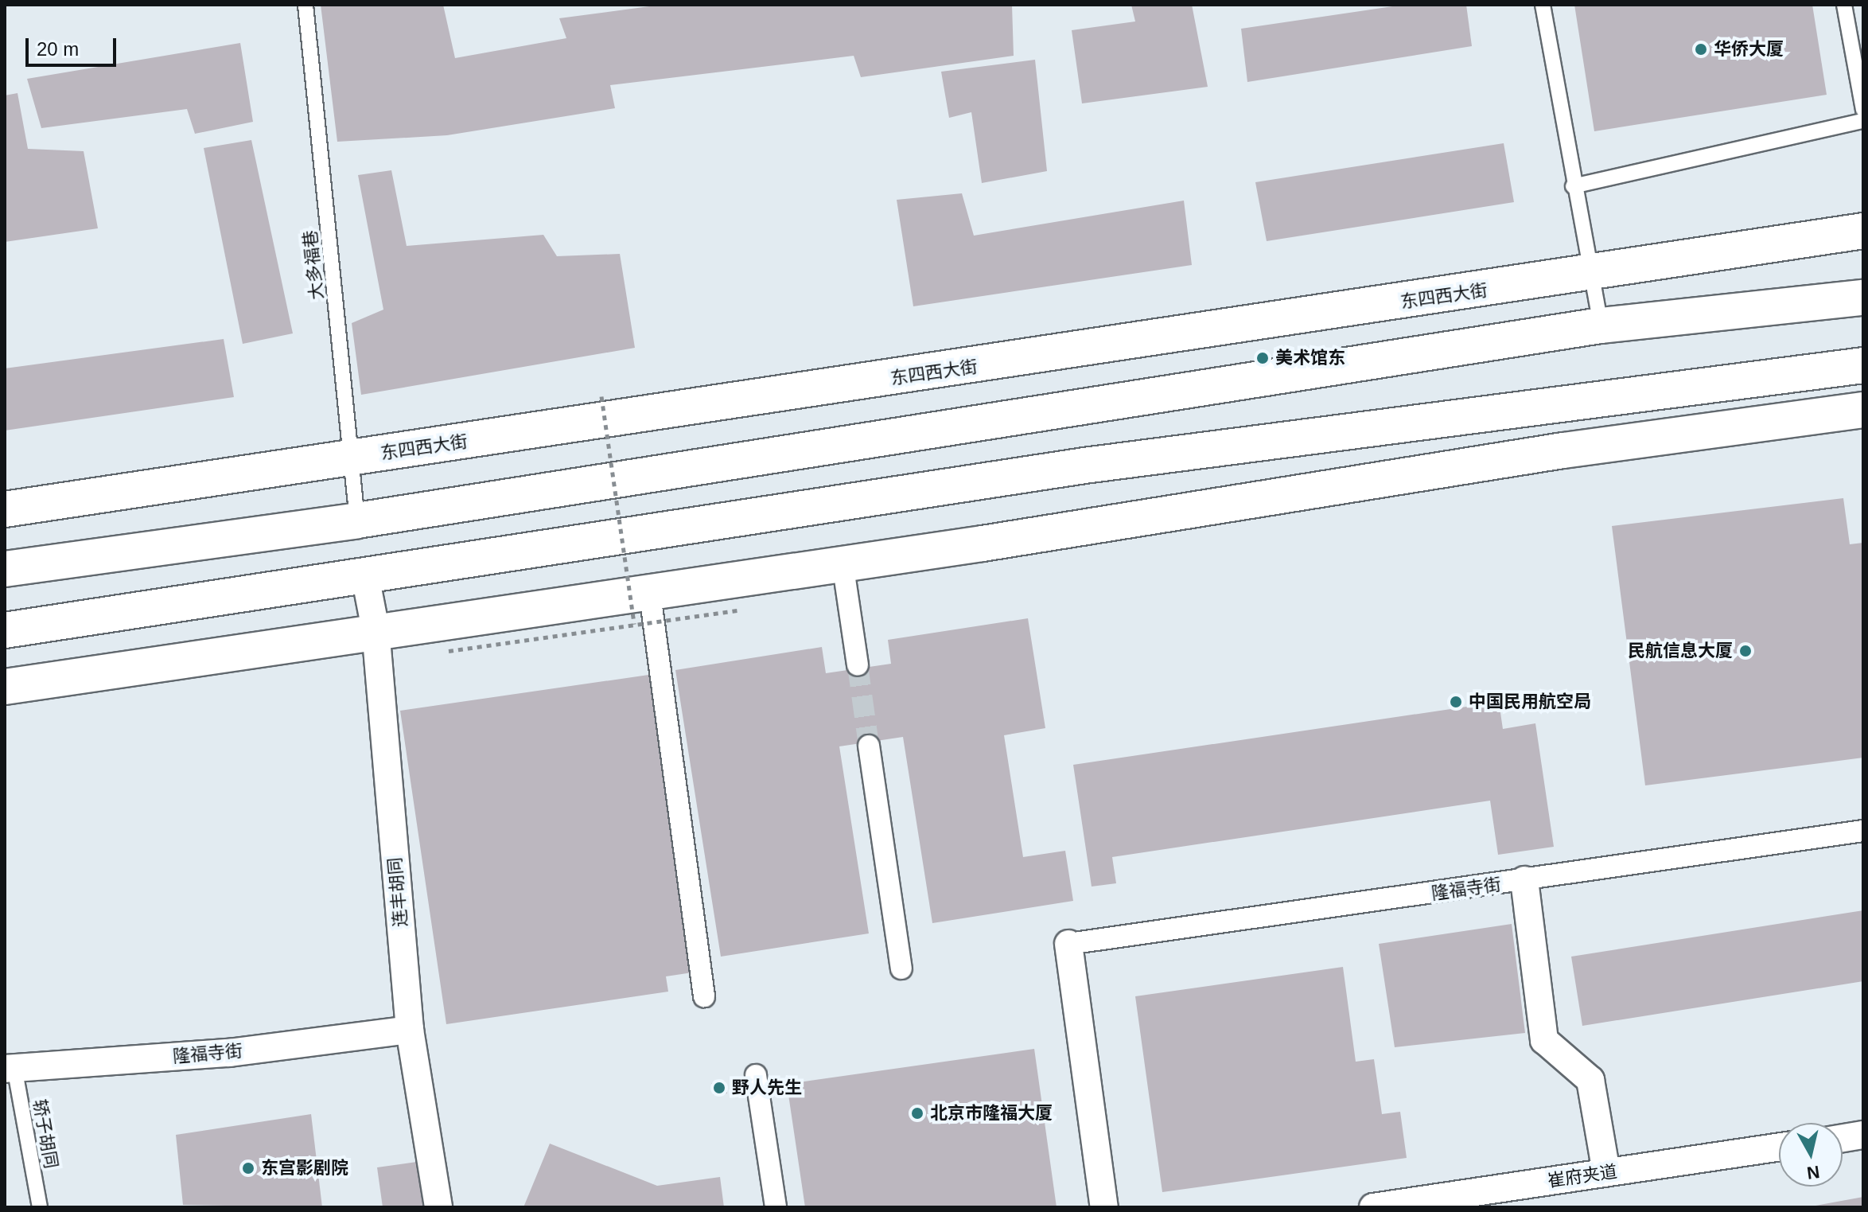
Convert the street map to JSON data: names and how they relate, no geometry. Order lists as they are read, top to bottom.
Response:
{
  "streets": {
    "street": [
      "东四西大街",
      "隆福寺街",
      "连丰胡同",
      "崔府夹道"
    ],
    "lane": ["大多福巷", "轿子胡同"]
  },
  "crossings": [
    ["大多福巷", "东四西大街"],
    ["隆福寺街", "连丰胡同"],
    ["隆福寺街", "轿子胡同"]
  ],
  "places": [
    "华侨大厦",
    "美术馆东",
    "民航信息大厦",
    "中国民用航空局",
    "野人先生",
    "北京市隆福大厦",
    "东宫影剧院"
  ],
  "scale_bar": "20 m",
  "north": "bottom"
}
